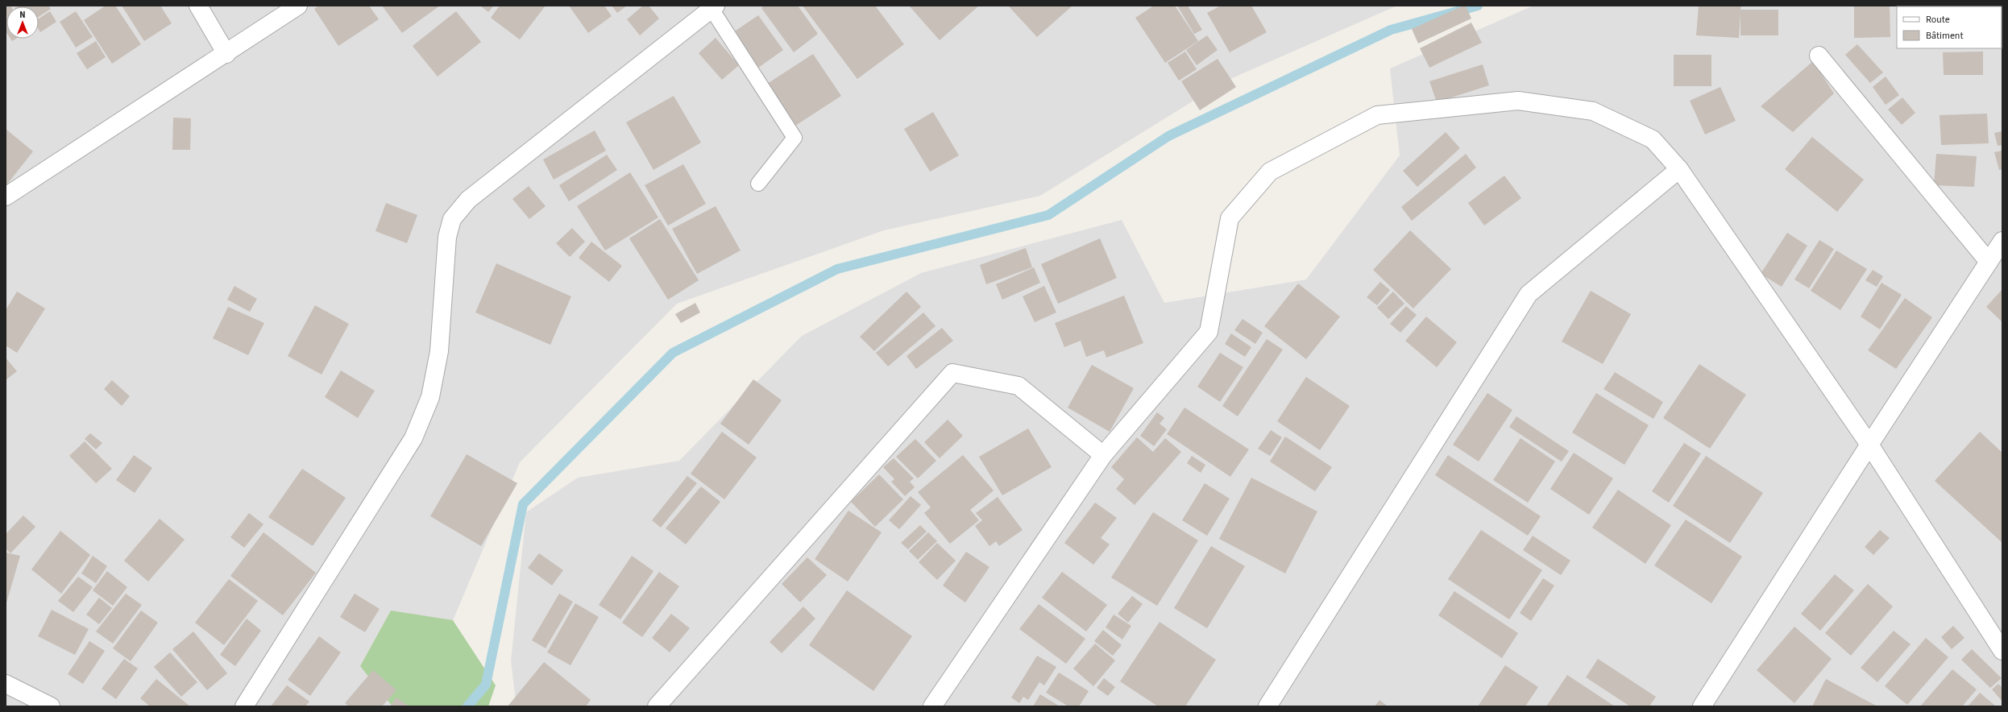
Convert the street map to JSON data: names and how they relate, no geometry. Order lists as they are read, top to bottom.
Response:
{
  "legend": ["Route", "Bâtiment"],
  "north": "top"
}
